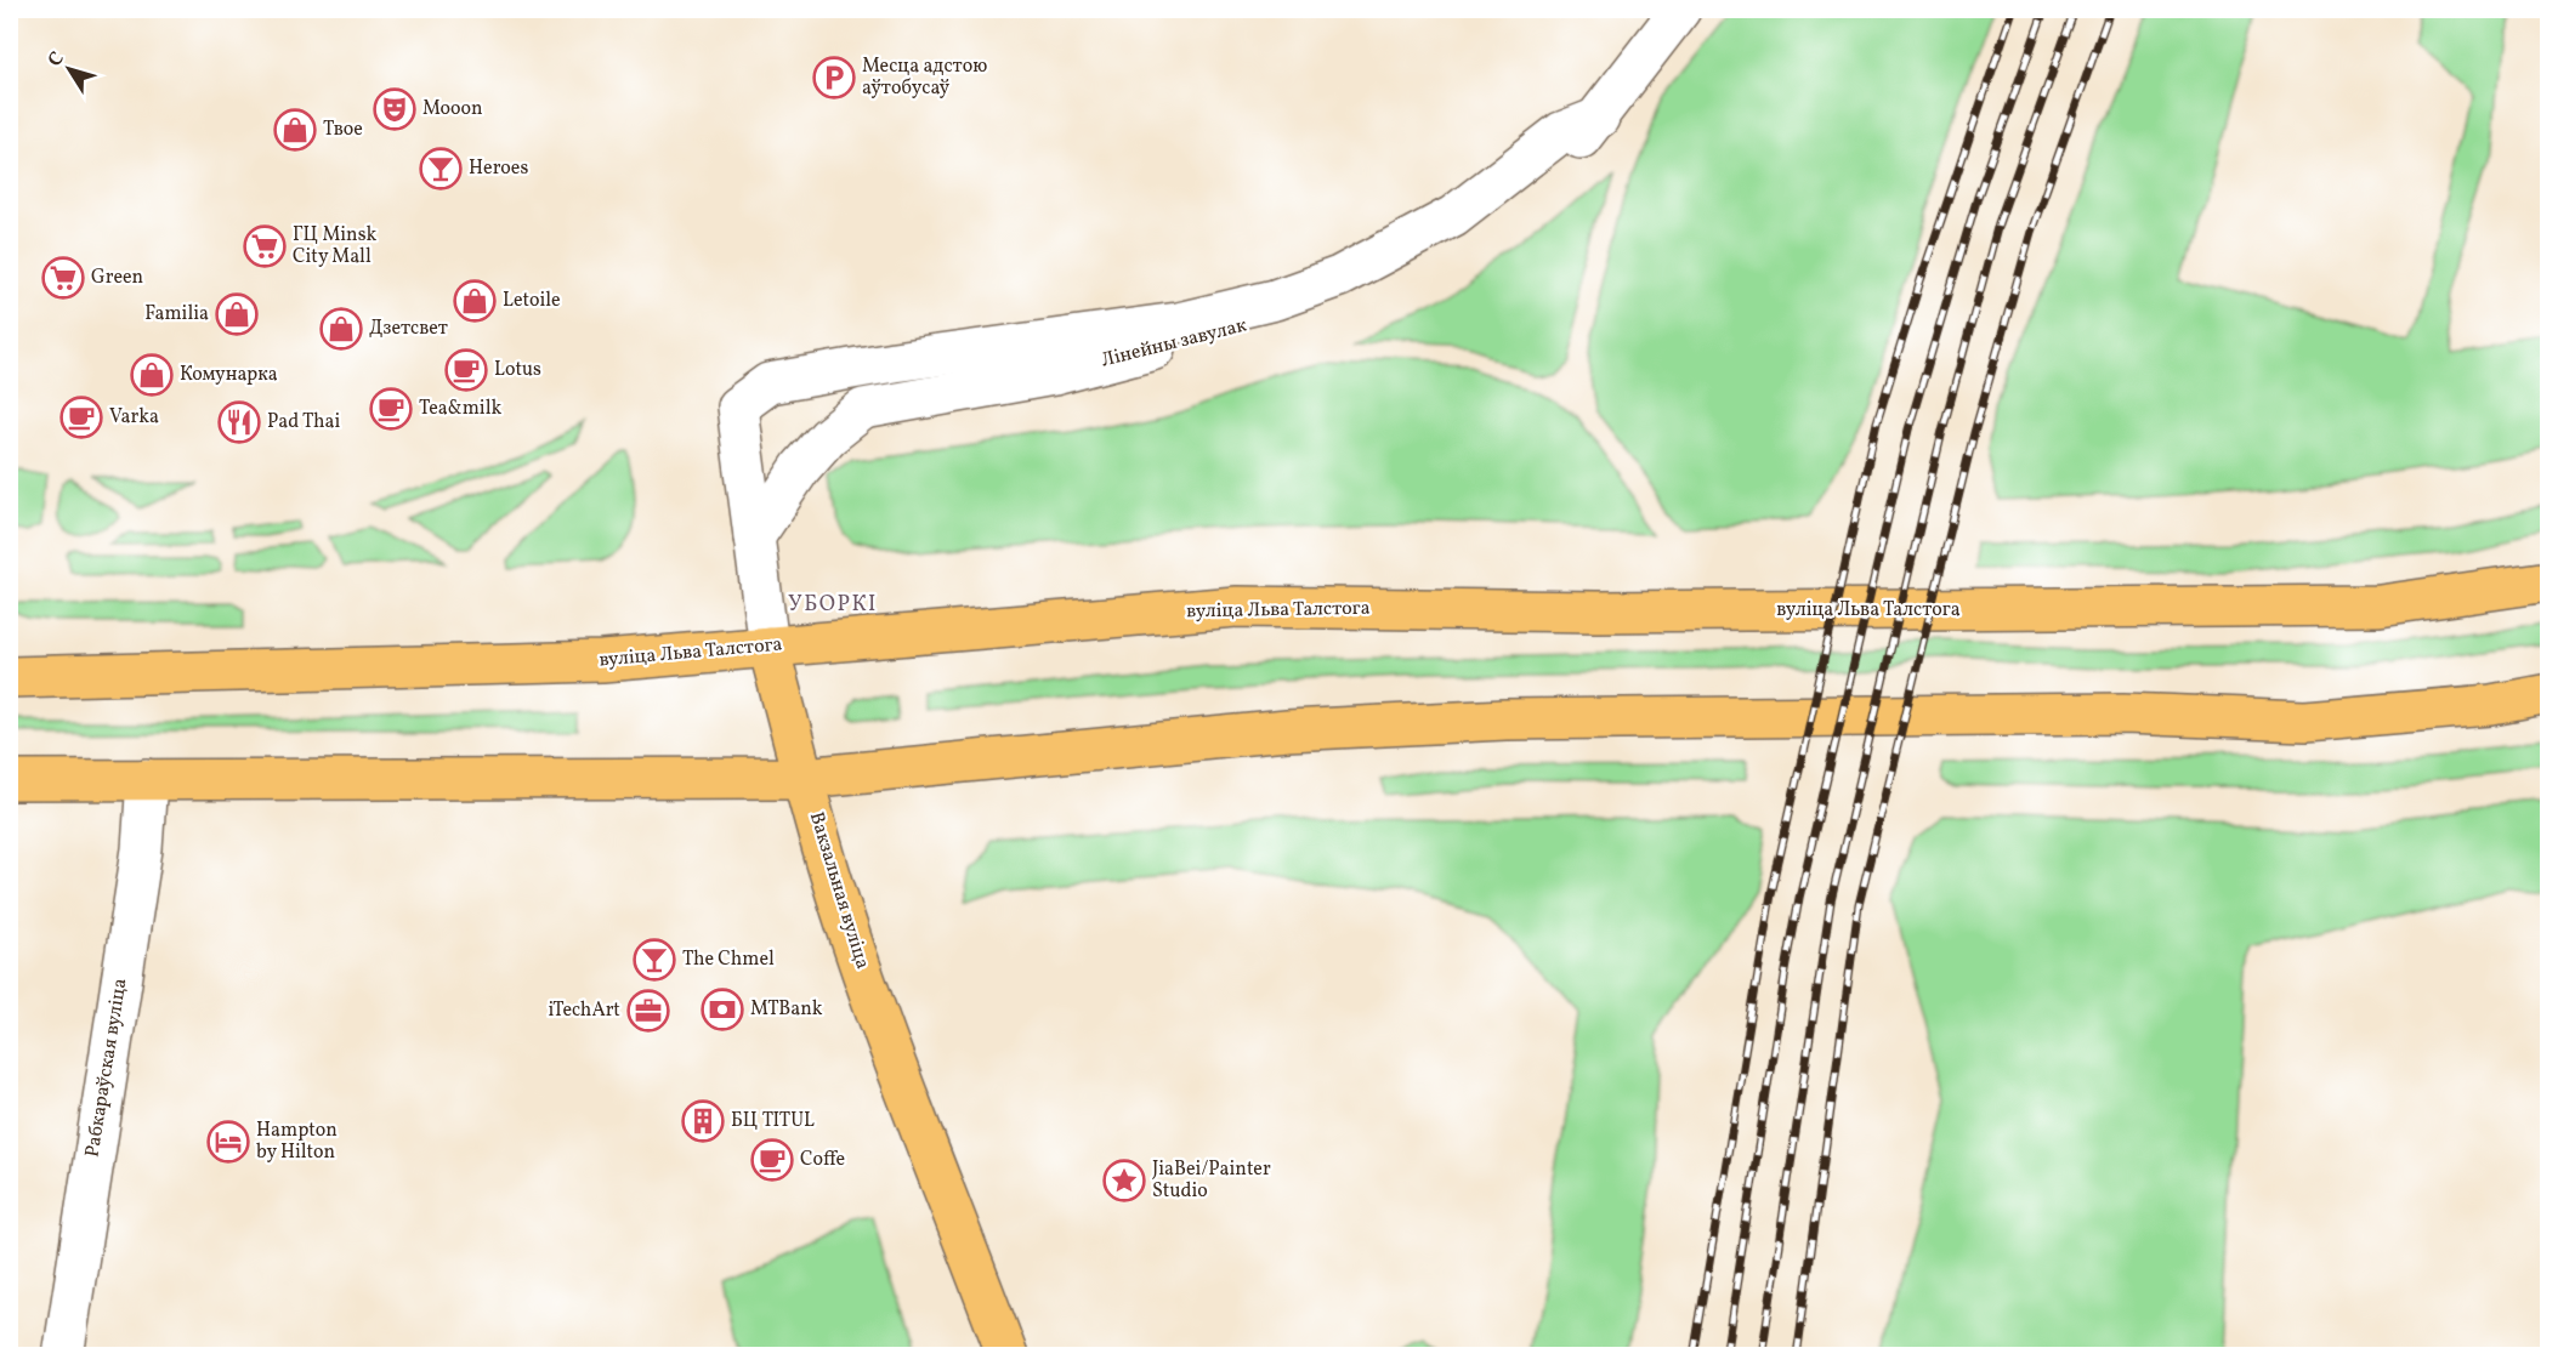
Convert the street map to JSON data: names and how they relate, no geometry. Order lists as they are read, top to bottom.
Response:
{
  "streets": {
    "main road": ["вуліца Льва Талстога", "Вакзальная вуліца"],
    "street": ["Лінейны завулак", "Рабкараўская вуліца"]
  },
  "crossings": [
    ["Лінейны завулак", "Вакзальная вуліца"],
    ["вуліца Льва Талстога", "Вакзальная вуліца"]
  ],
  "districts": ["УБОРКІ"],
  "places": {
    "parking": ["Месца адстою аўтобусаў"],
    "theatre": ["Mooon"],
    "shop": [
      "Твое",
      "Letoile",
      "Familia",
      "Дзетсвет",
      "Комунарка"
    ],
    "bar": ["Heroes", "The Chmel"],
    "supermarket": ["ГЦ Minsk City Mall", "Green"],
    "cafe": [
      "Lotus",
      "Tea&milk",
      "Varka",
      "Coffe"
    ],
    "restaurant": ["Pad Thai"],
    "bank": ["MTBank"],
    "office": ["iTechArt"],
    "building": ["БЦ TITUL"],
    "hotel": ["Hampton by Hilton"],
    "place": ["JiaBei/Painter Studio"]
  },
  "north": "top left"
}
